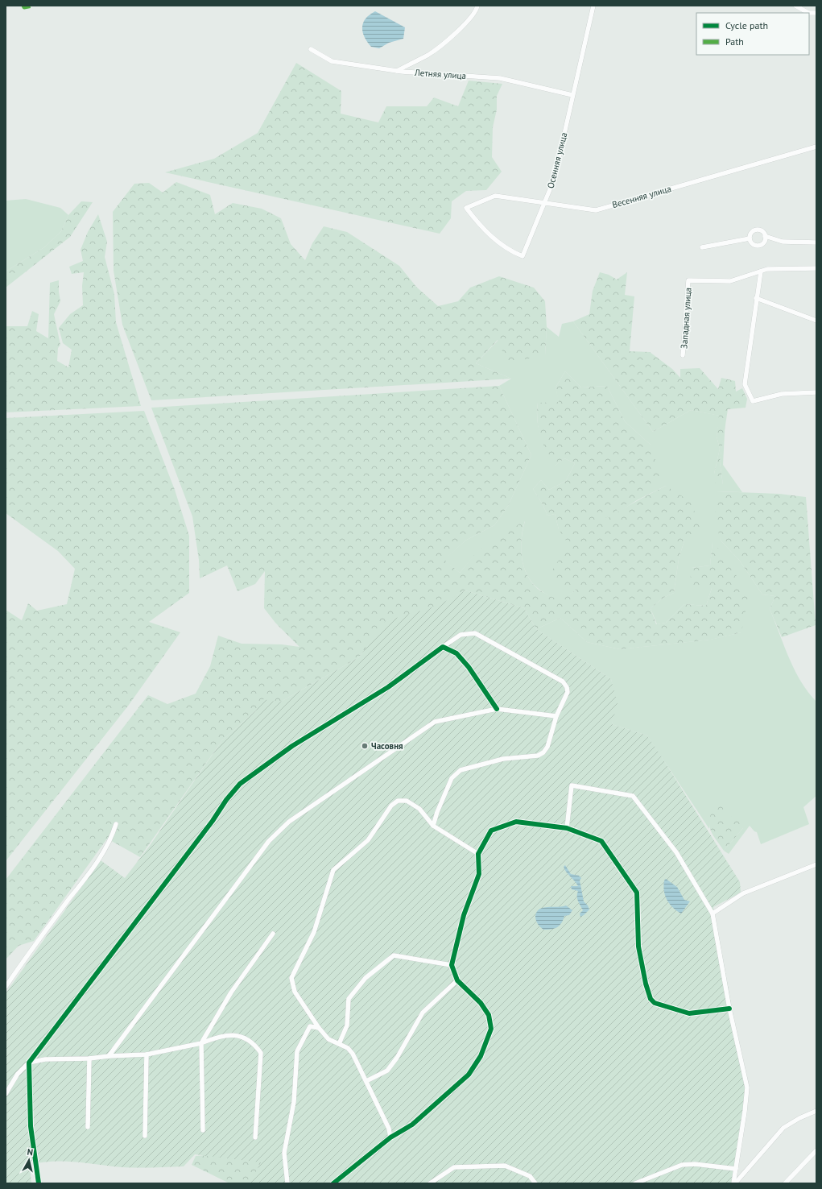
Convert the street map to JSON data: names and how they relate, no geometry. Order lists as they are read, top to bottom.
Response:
{
  "streets": {
    "street": [
      "Летняя улица",
      "Осенняя улица",
      "Весенняя улица",
      "Западная улица"
    ]
  },
  "crossings": [
    ["Летняя улица", "Осенняя улица"],
    ["Осенняя улица", "Весенняя улица"]
  ],
  "places": ["Часовня"],
  "legend": ["Cycle path", "Path"],
  "north": "top"
}
